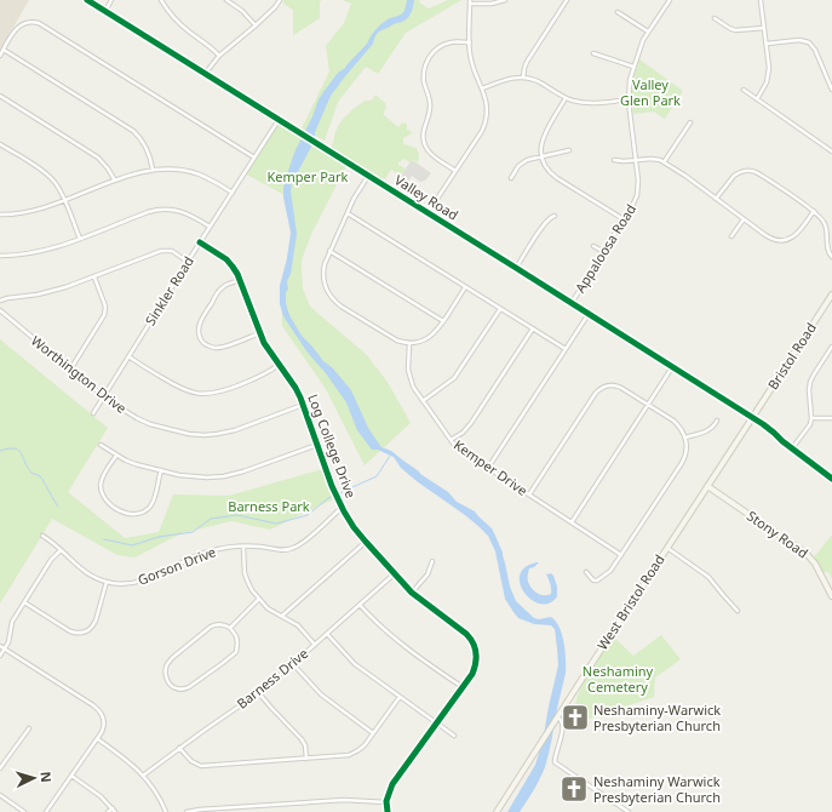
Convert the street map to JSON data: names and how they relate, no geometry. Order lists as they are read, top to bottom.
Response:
{
  "streets": {
    "street": [
      "Valley Road",
      "Appaloosa Road",
      "Sinkler Road",
      "Bristol Road",
      "Worthington Drive",
      "Log College Drive",
      "Kemper Drive",
      "Stony Road",
      "Gorson Drive",
      "West Bristol Road",
      "Barness Drive"
    ]
  },
  "crossings": [
    ["Valley Road", "Appaloosa Road"],
    ["Valley Road", "Sinkler Road"],
    ["Valley Road", "Bristol Road"],
    ["Valley Road", "West Bristol Road"],
    ["Sinkler Road", "Worthington Drive"],
    ["Sinkler Road", "Log College Drive"],
    ["Bristol Road", "West Bristol Road"],
    ["Worthington Drive", "Log College Drive"],
    ["Log College Drive", "Gorson Drive"],
    ["Log College Drive", "Barness Drive"],
    ["Stony Road", "West Bristol Road"]
  ],
  "parks": [
    "Valley Glen Park",
    "Kemper Park",
    "Barness Park",
    "Neshaminy Cemetery"
  ],
  "places": {
    "church": ["Neshaminy-Warwick Presbyterian Church", "Neshaminy Warwick Presbyterian Church"]
  },
  "north": "right"
}
